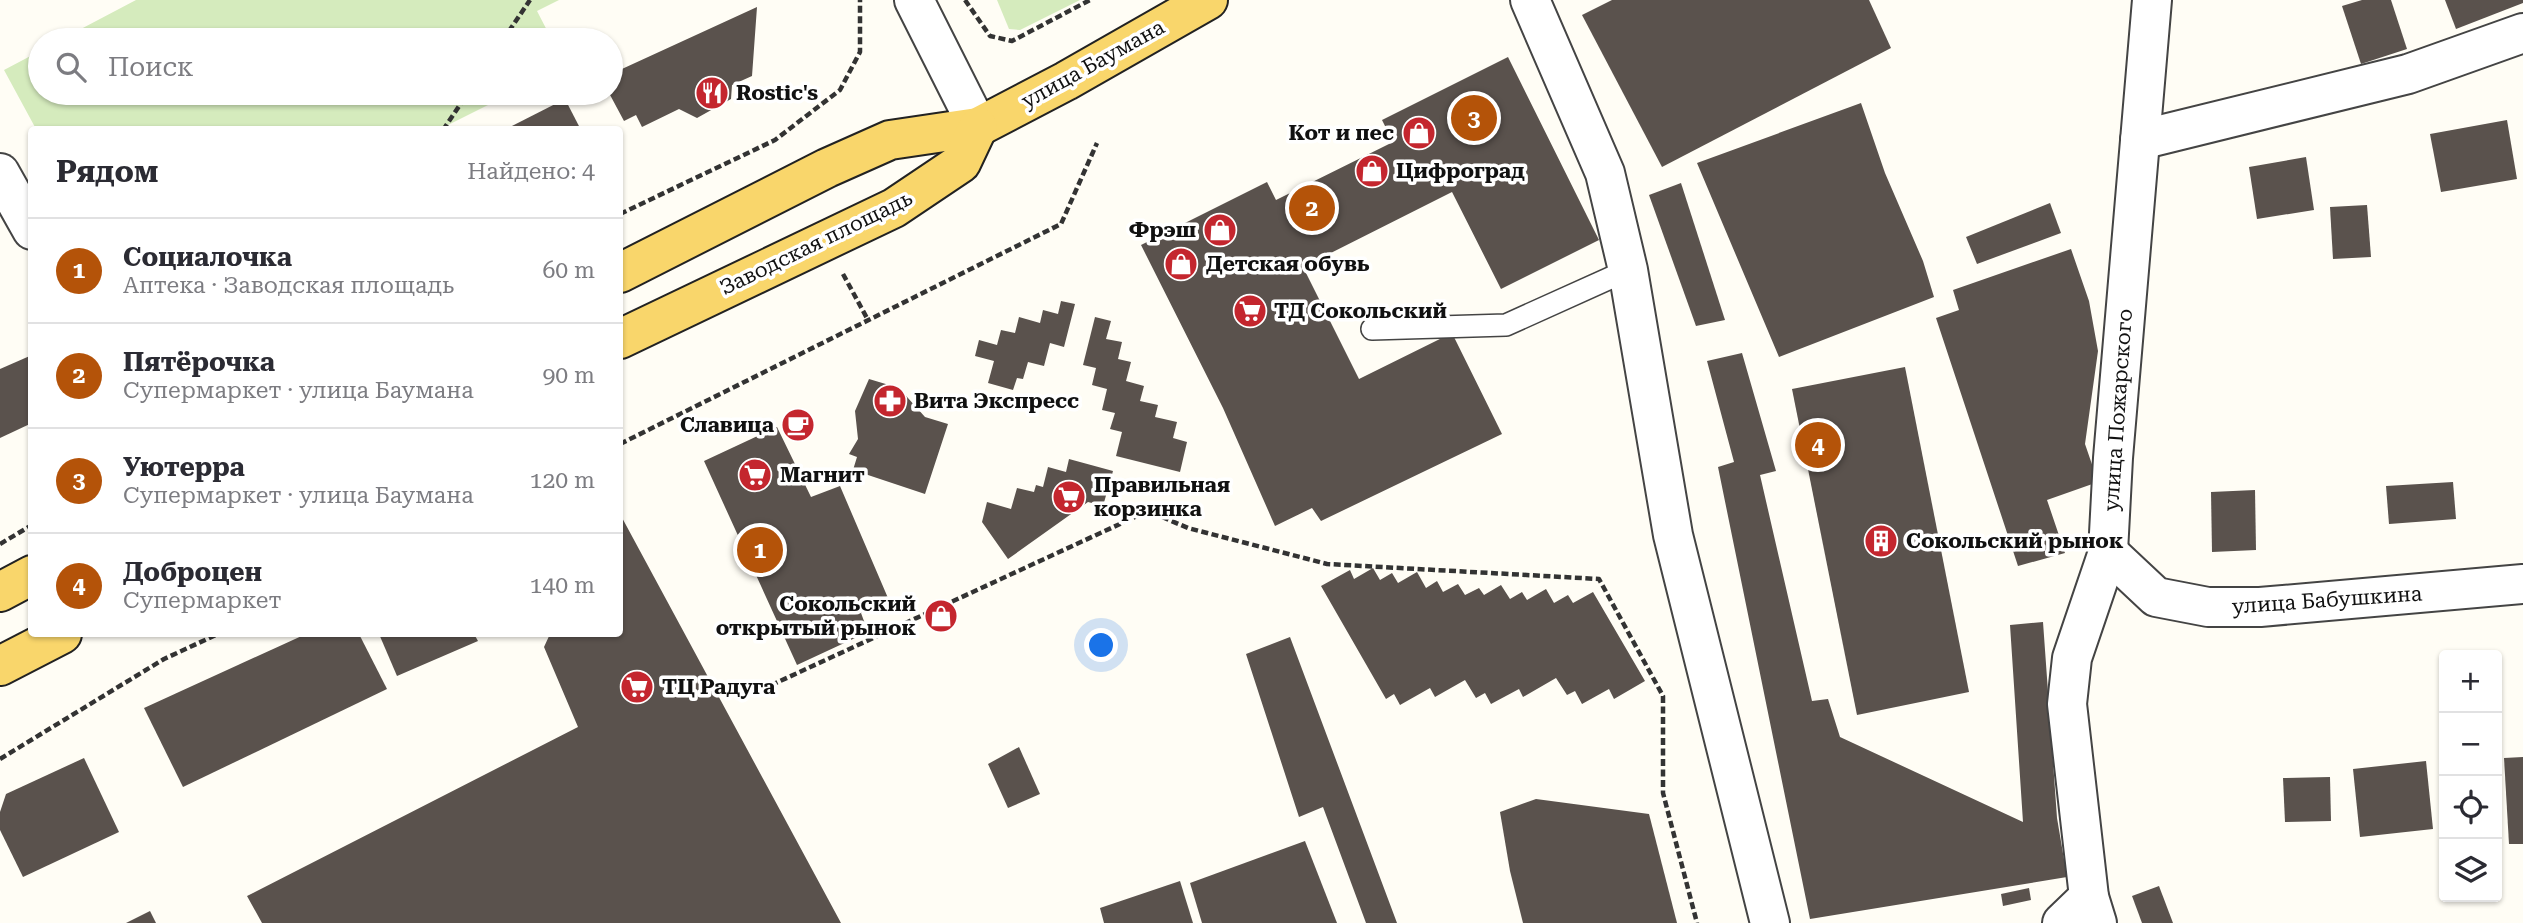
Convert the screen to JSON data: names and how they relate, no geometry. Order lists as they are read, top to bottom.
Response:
{
  "streets": {
    "main road": ["улица Баумана", "Заводская площадь"],
    "street": ["улица Пожарского", "улица Бабушкина"]
  },
  "crossings": [
    ["улица Баумана", "Заводская площадь"],
    ["улица Пожарского", "улица Бабушкина"]
  ],
  "places": {
    "restaurant": ["Rostic's"],
    "shop": [
      "Кот и пес",
      "Цифроград",
      "Фрэш",
      "Детская обувь",
      "Сокольский открытый рынок"
    ],
    "supermarket": [
      "ТД Сокольский",
      "Магнит",
      "Правильная корзинка",
      "ТЦ Радуга"
    ],
    "pharmacy": ["Вита Экспресс"],
    "cafe": ["Славица"],
    "building": ["Сокольский рынок"]
  },
  "page": {
    "search": "Поиск",
    "pins": [
      "3",
      "2",
      "4",
      "1"
    ],
    "heading": ["Рядом", "Найдено: 4"],
    "list": [
      {
        "mark": "1",
        "name": "Социалочка",
        "note": "Аптека · Заводская площадь",
        "value": "60 m"
      },
      {
        "mark": "2",
        "name": "Пятёрочка",
        "note": "Супермаркет · улица Баумана",
        "value": "90 m"
      },
      {
        "mark": "3",
        "name": "Уютерра",
        "note": "Супермаркет · улица Баумана",
        "value": "120 m"
      },
      {
        "mark": "4",
        "name": "Доброцен",
        "note": "Супермаркет",
        "value": "140 m"
      }
    ],
    "map_buttons": ["+", "−"]
  }
}
